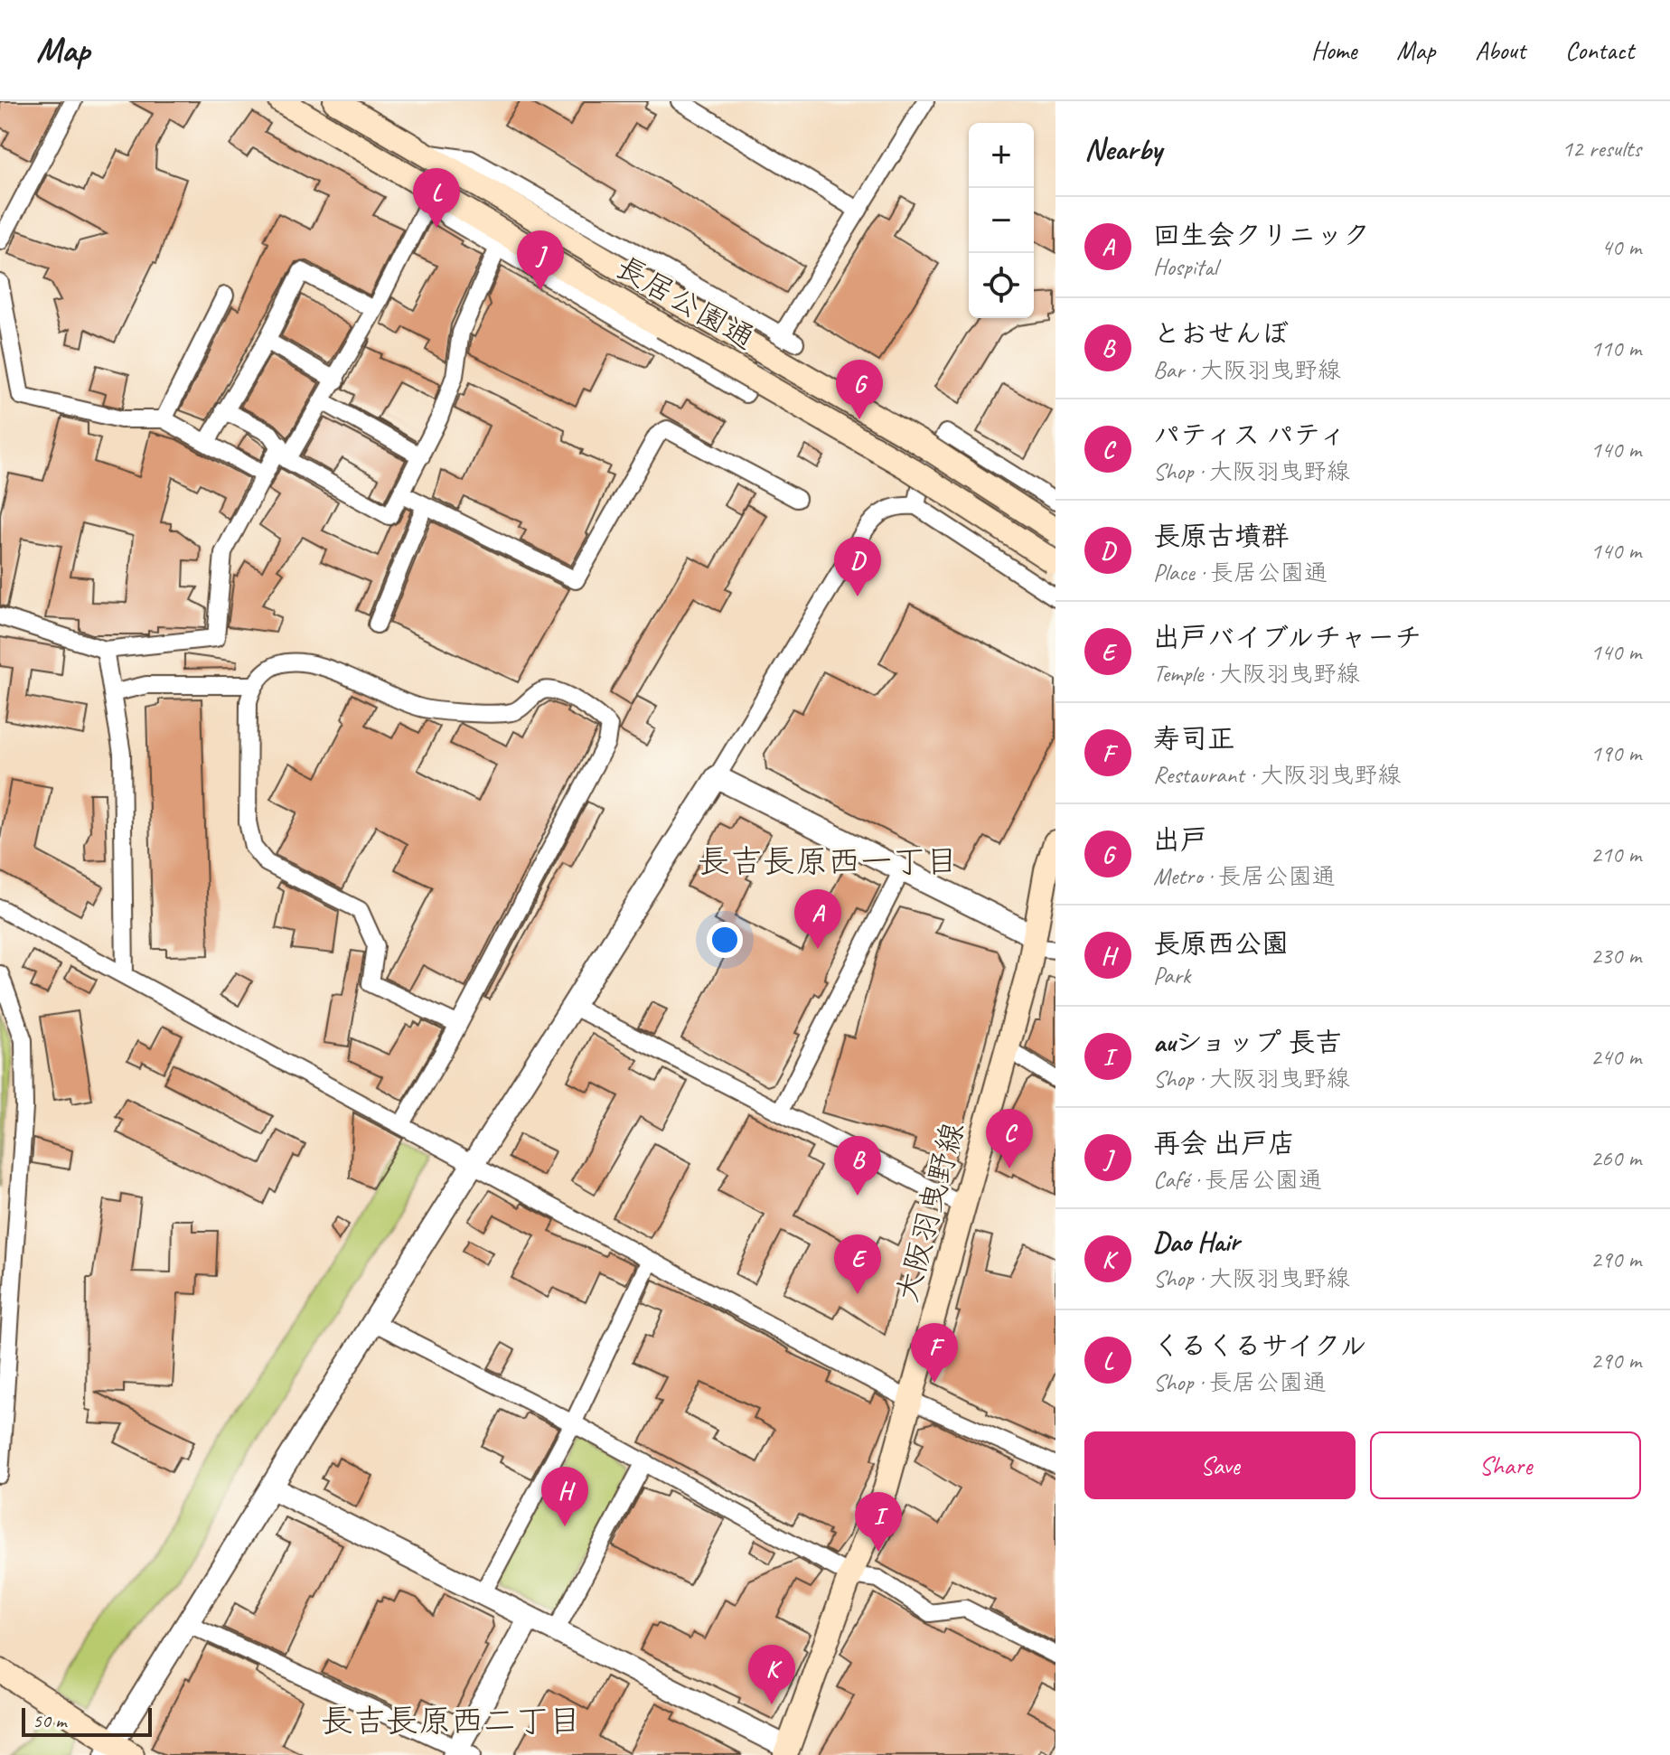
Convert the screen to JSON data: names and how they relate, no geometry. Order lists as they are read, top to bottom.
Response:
{
  "streets": {
    "main road": ["長居公園通", "大阪羽曳野線"]
  },
  "districts": ["長吉長原西一丁目", "長吉長原西二丁目"],
  "scale_bar": "50 m",
  "page": {
    "header": "Map",
    "nav": [
      "Home",
      "Map",
      "About",
      "Contact"
    ],
    "heading": ["Nearby", "12 results"],
    "map_buttons": ["+", "−"],
    "pins": [
      "L",
      "J",
      "G",
      "D",
      "A",
      "C",
      "B",
      "E",
      "F",
      "H",
      "I",
      "K"
    ],
    "list": [
      {
        "mark": "A",
        "name": "回生会クリニック",
        "note": "Hospital",
        "value": "40 m"
      },
      {
        "mark": "B",
        "name": "とおせんぼ",
        "note": "Bar · 大阪羽曳野線",
        "value": "110 m"
      },
      {
        "mark": "C",
        "name": "パティス パティ",
        "note": "Shop · 大阪羽曳野線",
        "value": "140 m"
      },
      {
        "mark": "D",
        "name": "長原古墳群",
        "note": "Place · 長居公園通",
        "value": "140 m"
      },
      {
        "mark": "E",
        "name": "出戸バイブルチャーチ",
        "note": "Temple · 大阪羽曳野線",
        "value": "140 m"
      },
      {
        "mark": "F",
        "name": "寿司正",
        "note": "Restaurant · 大阪羽曳野線",
        "value": "190 m"
      },
      {
        "mark": "G",
        "name": "出戸",
        "note": "Metro · 長居公園通",
        "value": "210 m"
      },
      {
        "mark": "H",
        "name": "長原西公園",
        "note": "Park",
        "value": "230 m"
      },
      {
        "mark": "I",
        "name": "auショップ 長吉",
        "note": "Shop · 大阪羽曳野線",
        "value": "240 m"
      },
      {
        "mark": "J",
        "name": "再会 出戸店",
        "note": "Café · 長居公園通",
        "value": "260 m"
      },
      {
        "mark": "K",
        "name": "Dao Hair",
        "note": "Shop · 大阪羽曳野線",
        "value": "290 m"
      },
      {
        "mark": "L",
        "name": "くるくるサイクル",
        "note": "Shop · 長居公園通",
        "value": "290 m"
      }
    ],
    "buttons": ["Save", "Share"],
    "scale": "50 m"
  }
}
